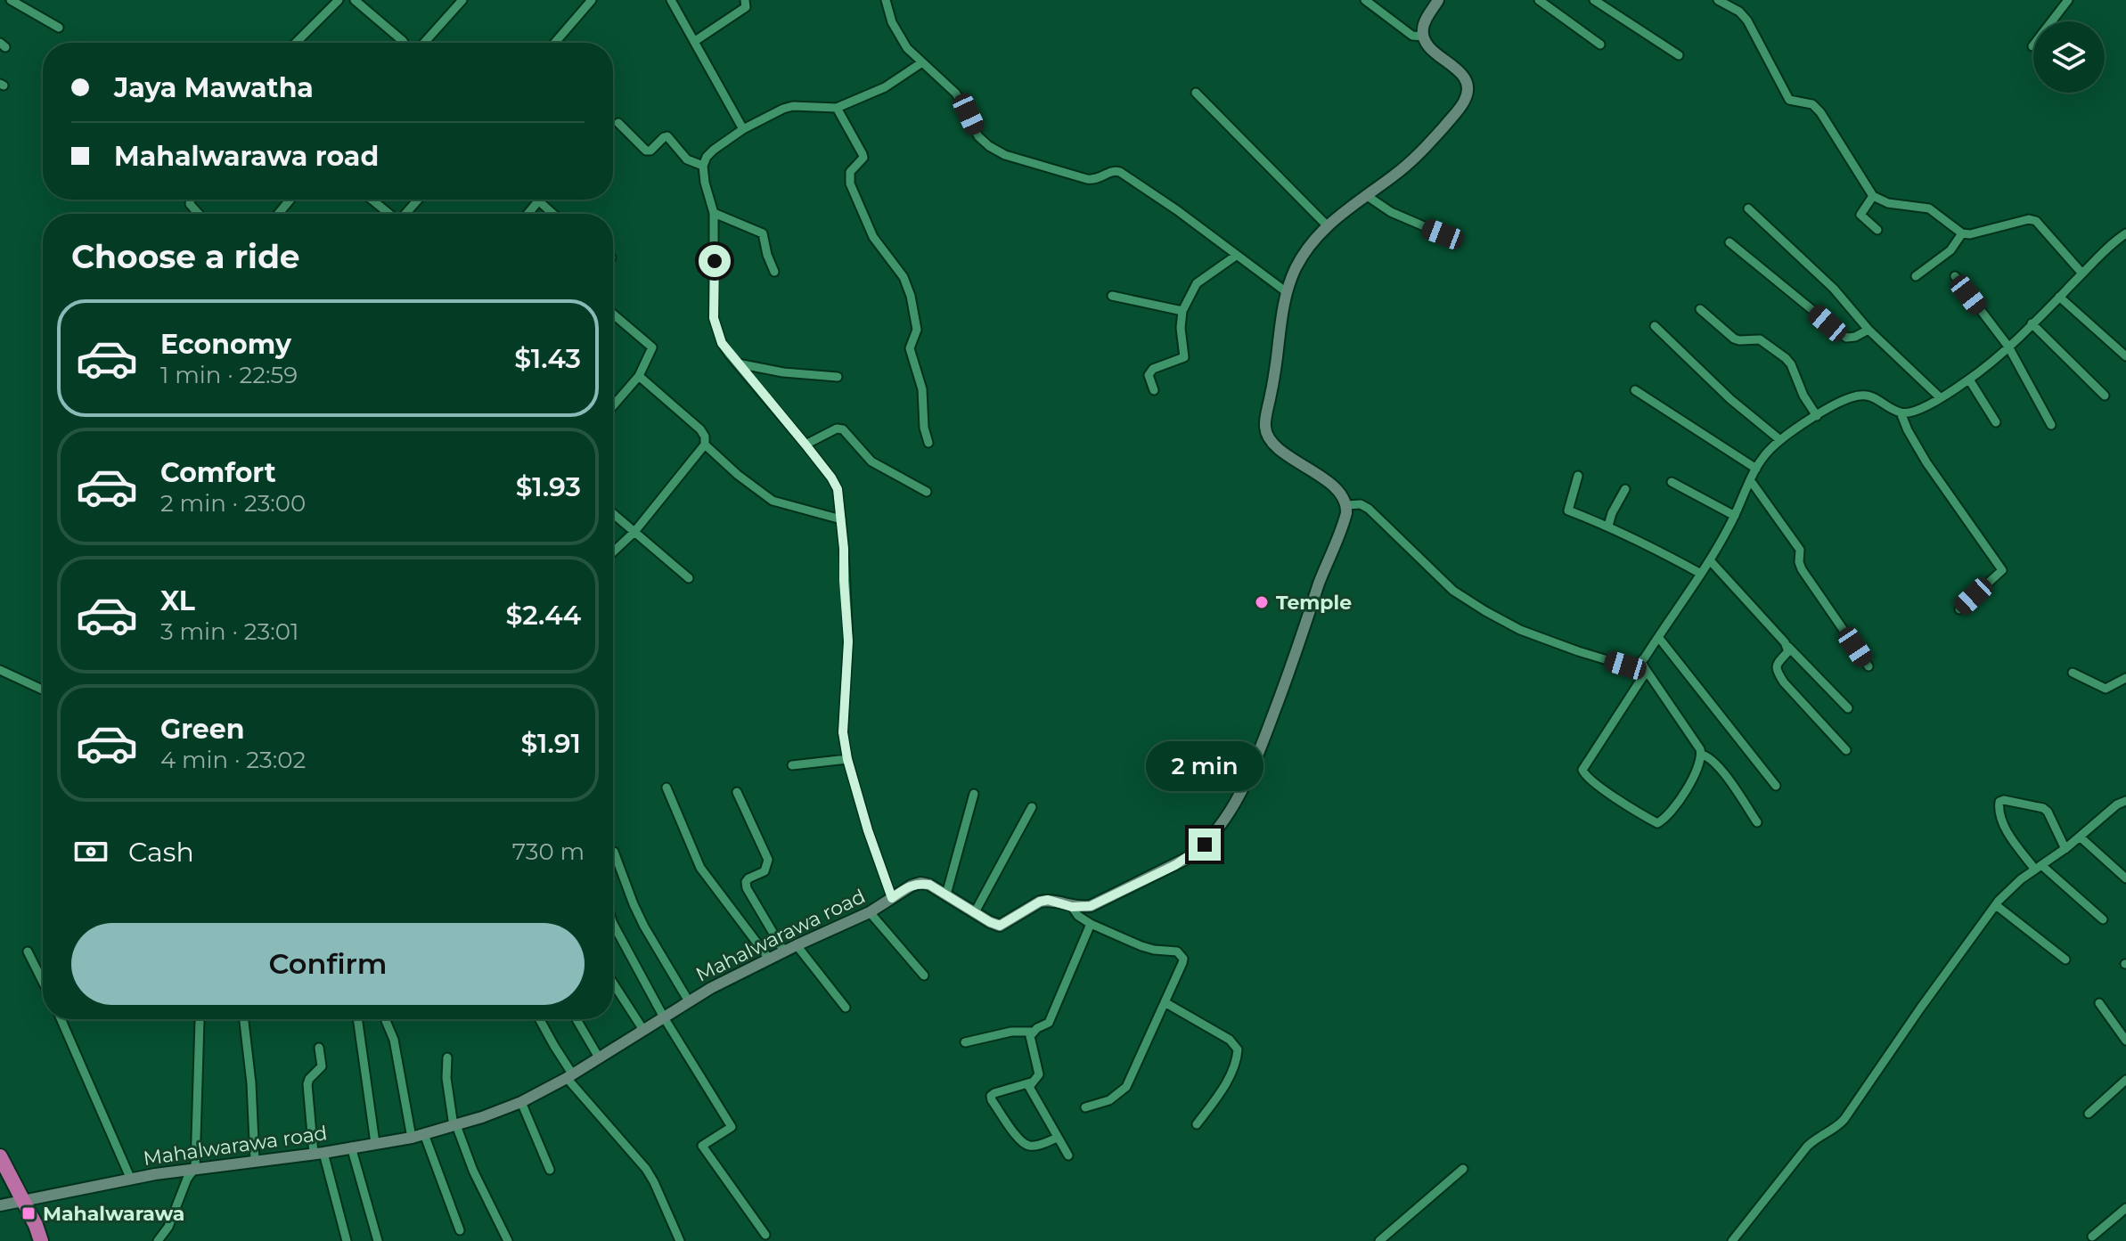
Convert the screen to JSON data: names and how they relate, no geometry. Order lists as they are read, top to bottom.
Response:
{
  "streets": {
    "street": ["Mahalwarawa road"]
  },
  "places": {
    "other": ["Temple"],
    "transit": ["Mahalwarawa"]
  },
  "page": {
    "banner": ["Jaya Mawatha", "Mahalwarawa road"],
    "heading": "Choose a ride",
    "list": [
      {
        "name": "Economy",
        "note": "1 min · 22:59",
        "value": "$1.43"
      },
      {
        "name": "Comfort",
        "note": "2 min · 23:00",
        "value": "$1.93"
      },
      {
        "name": "XL",
        "note": "3 min · 23:01",
        "value": "$2.44"
      },
      {
        "name": "Green",
        "note": "4 min · 23:02",
        "value": "$1.91"
      }
    ],
    "bubble": "2 min",
    "pay": ["Cash", "730 m"],
    "buttons": "Confirm"
  }
}
